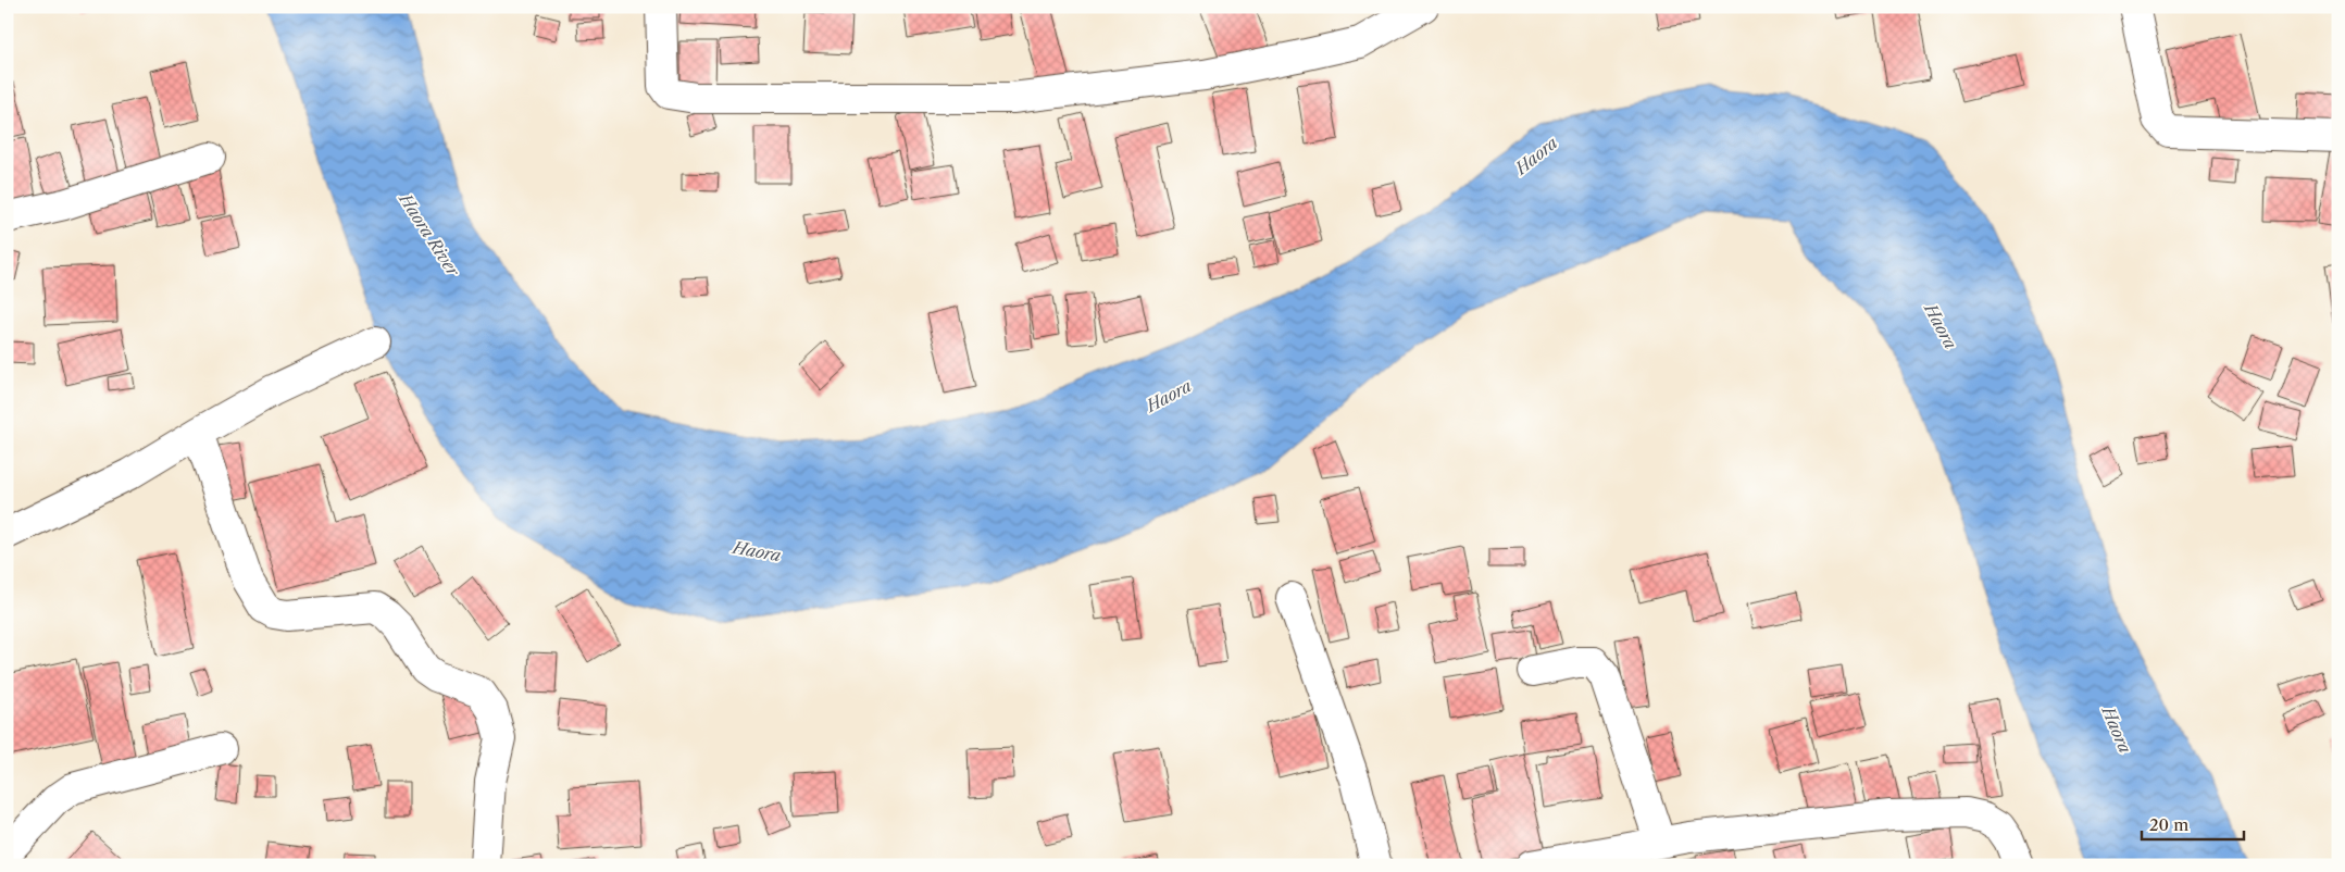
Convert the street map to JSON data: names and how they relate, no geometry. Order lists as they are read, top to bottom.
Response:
{
  "water": ["Haora", "Haora River"],
  "scale_bar": "20 m"
}
